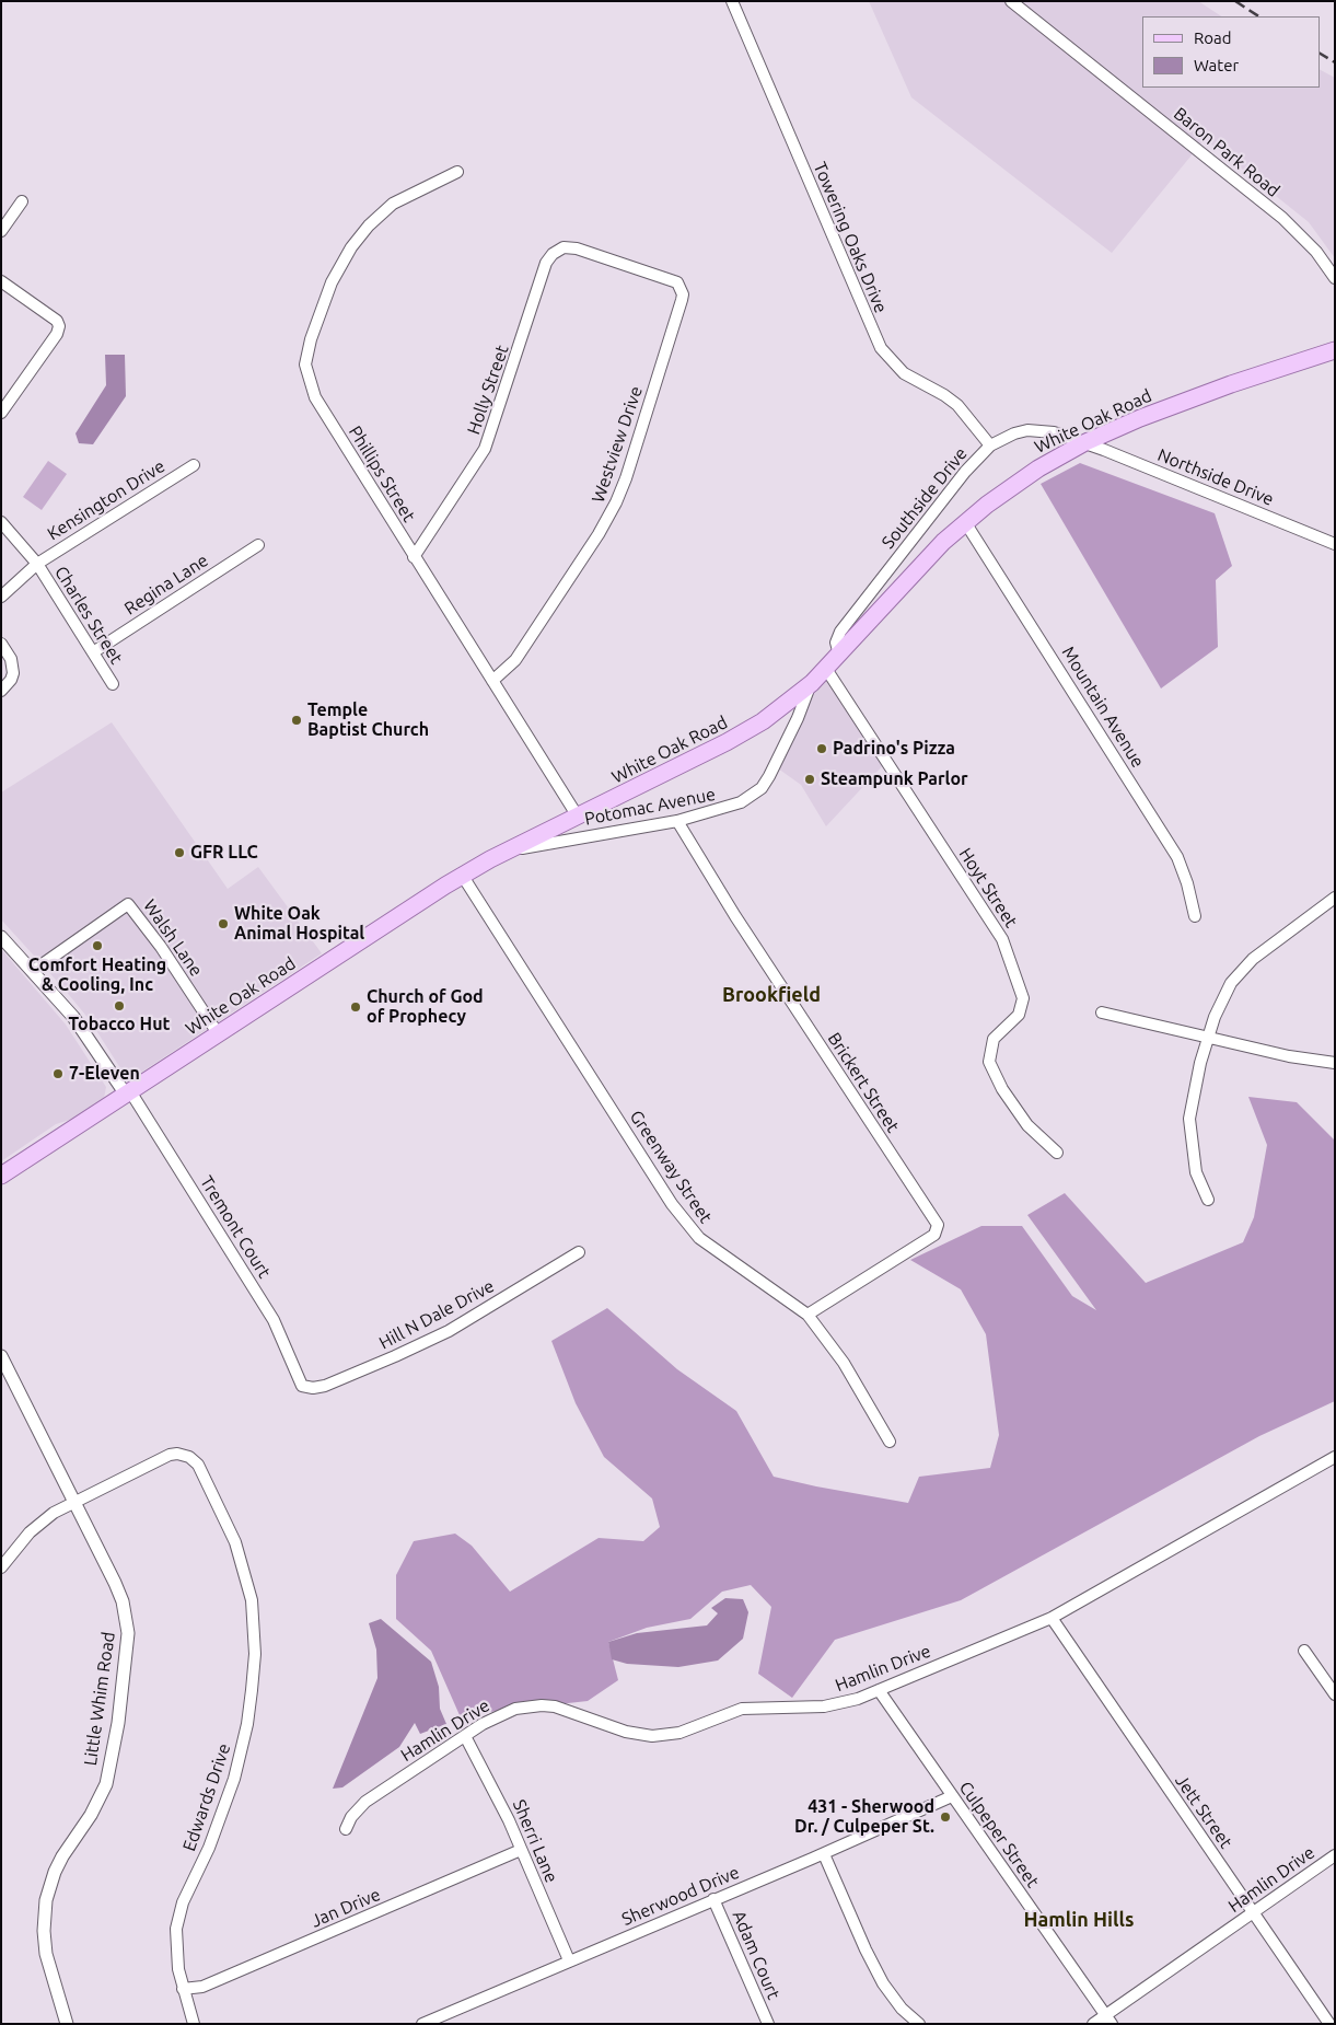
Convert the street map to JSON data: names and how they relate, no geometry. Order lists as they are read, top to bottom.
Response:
{
  "streets": {
    "main road": ["White Oak Road"],
    "street": [
      "Baron Park Road",
      "Towering Oaks Drive",
      "Holly Street",
      "Westview Drive",
      "Phillips Street",
      "Northside Drive",
      "Southside Drive",
      "Kensington Drive",
      "Regina Lane",
      "Charles Street",
      "Mountain Avenue",
      "Potomac Avenue",
      "Hoyt Street",
      "Walsh Lane",
      "Brickert Street",
      "Greenway Street",
      "Tremont Court",
      "Hill N Dale Drive",
      "Hamlin Drive",
      "Little Whim Road",
      "Edwards Drive",
      "Jett Street",
      "Culpeper Street",
      "Sherri Lane",
      "Sherwood Drive",
      "Jan Drive",
      "Adam Court"
    ]
  },
  "crossings": [
    ["Towering Oaks Drive", "Southside Drive"],
    ["Holly Street", "Westview Drive"],
    ["Holly Street", "Phillips Street"],
    ["White Oak Road", "Phillips Street"],
    ["White Oak Road", "Northside Drive"],
    ["White Oak Road", "Southside Drive"],
    ["White Oak Road", "Mountain Avenue"],
    ["White Oak Road", "Potomac Avenue"],
    ["White Oak Road", "Hoyt Street"],
    ["White Oak Road", "Walsh Lane"],
    ["White Oak Road", "Greenway Street"],
    ["White Oak Road", "Tremont Court"],
    ["Westview Drive", "Phillips Street"],
    ["Northside Drive", "Southside Drive"],
    ["Kensington Drive", "Charles Street"],
    ["Regina Lane", "Charles Street"],
    ["Potomac Avenue", "Brickert Street"],
    ["Brickert Street", "Greenway Street"],
    ["Tremont Court", "Hill N Dale Drive"],
    ["Hamlin Drive", "Jett Street"],
    ["Hamlin Drive", "Culpeper Street"],
    ["Hamlin Drive", "Sherri Lane"],
    ["Little Whim Road", "Edwards Drive"],
    ["Edwards Drive", "Jan Drive"],
    ["Culpeper Street", "Sherwood Drive"],
    ["Sherri Lane", "Sherwood Drive"],
    ["Sherri Lane", "Jan Drive"],
    ["Sherwood Drive", "Adam Court"]
  ],
  "districts": ["Brookfield", "Hamlin Hills"],
  "places": [
    "Temple Baptist Church",
    "Padrino's Pizza",
    "Steampunk Parlor",
    "GFR LLC",
    "White Oak Animal Hospital",
    "Comfort Heating & Cooling, Inc",
    "Tobacco Hut",
    "Church of God of Prophecy",
    "7-Eleven",
    "431 - Sherwood Dr. / Culpeper St."
  ],
  "legend": ["Road", "Water"]
}
